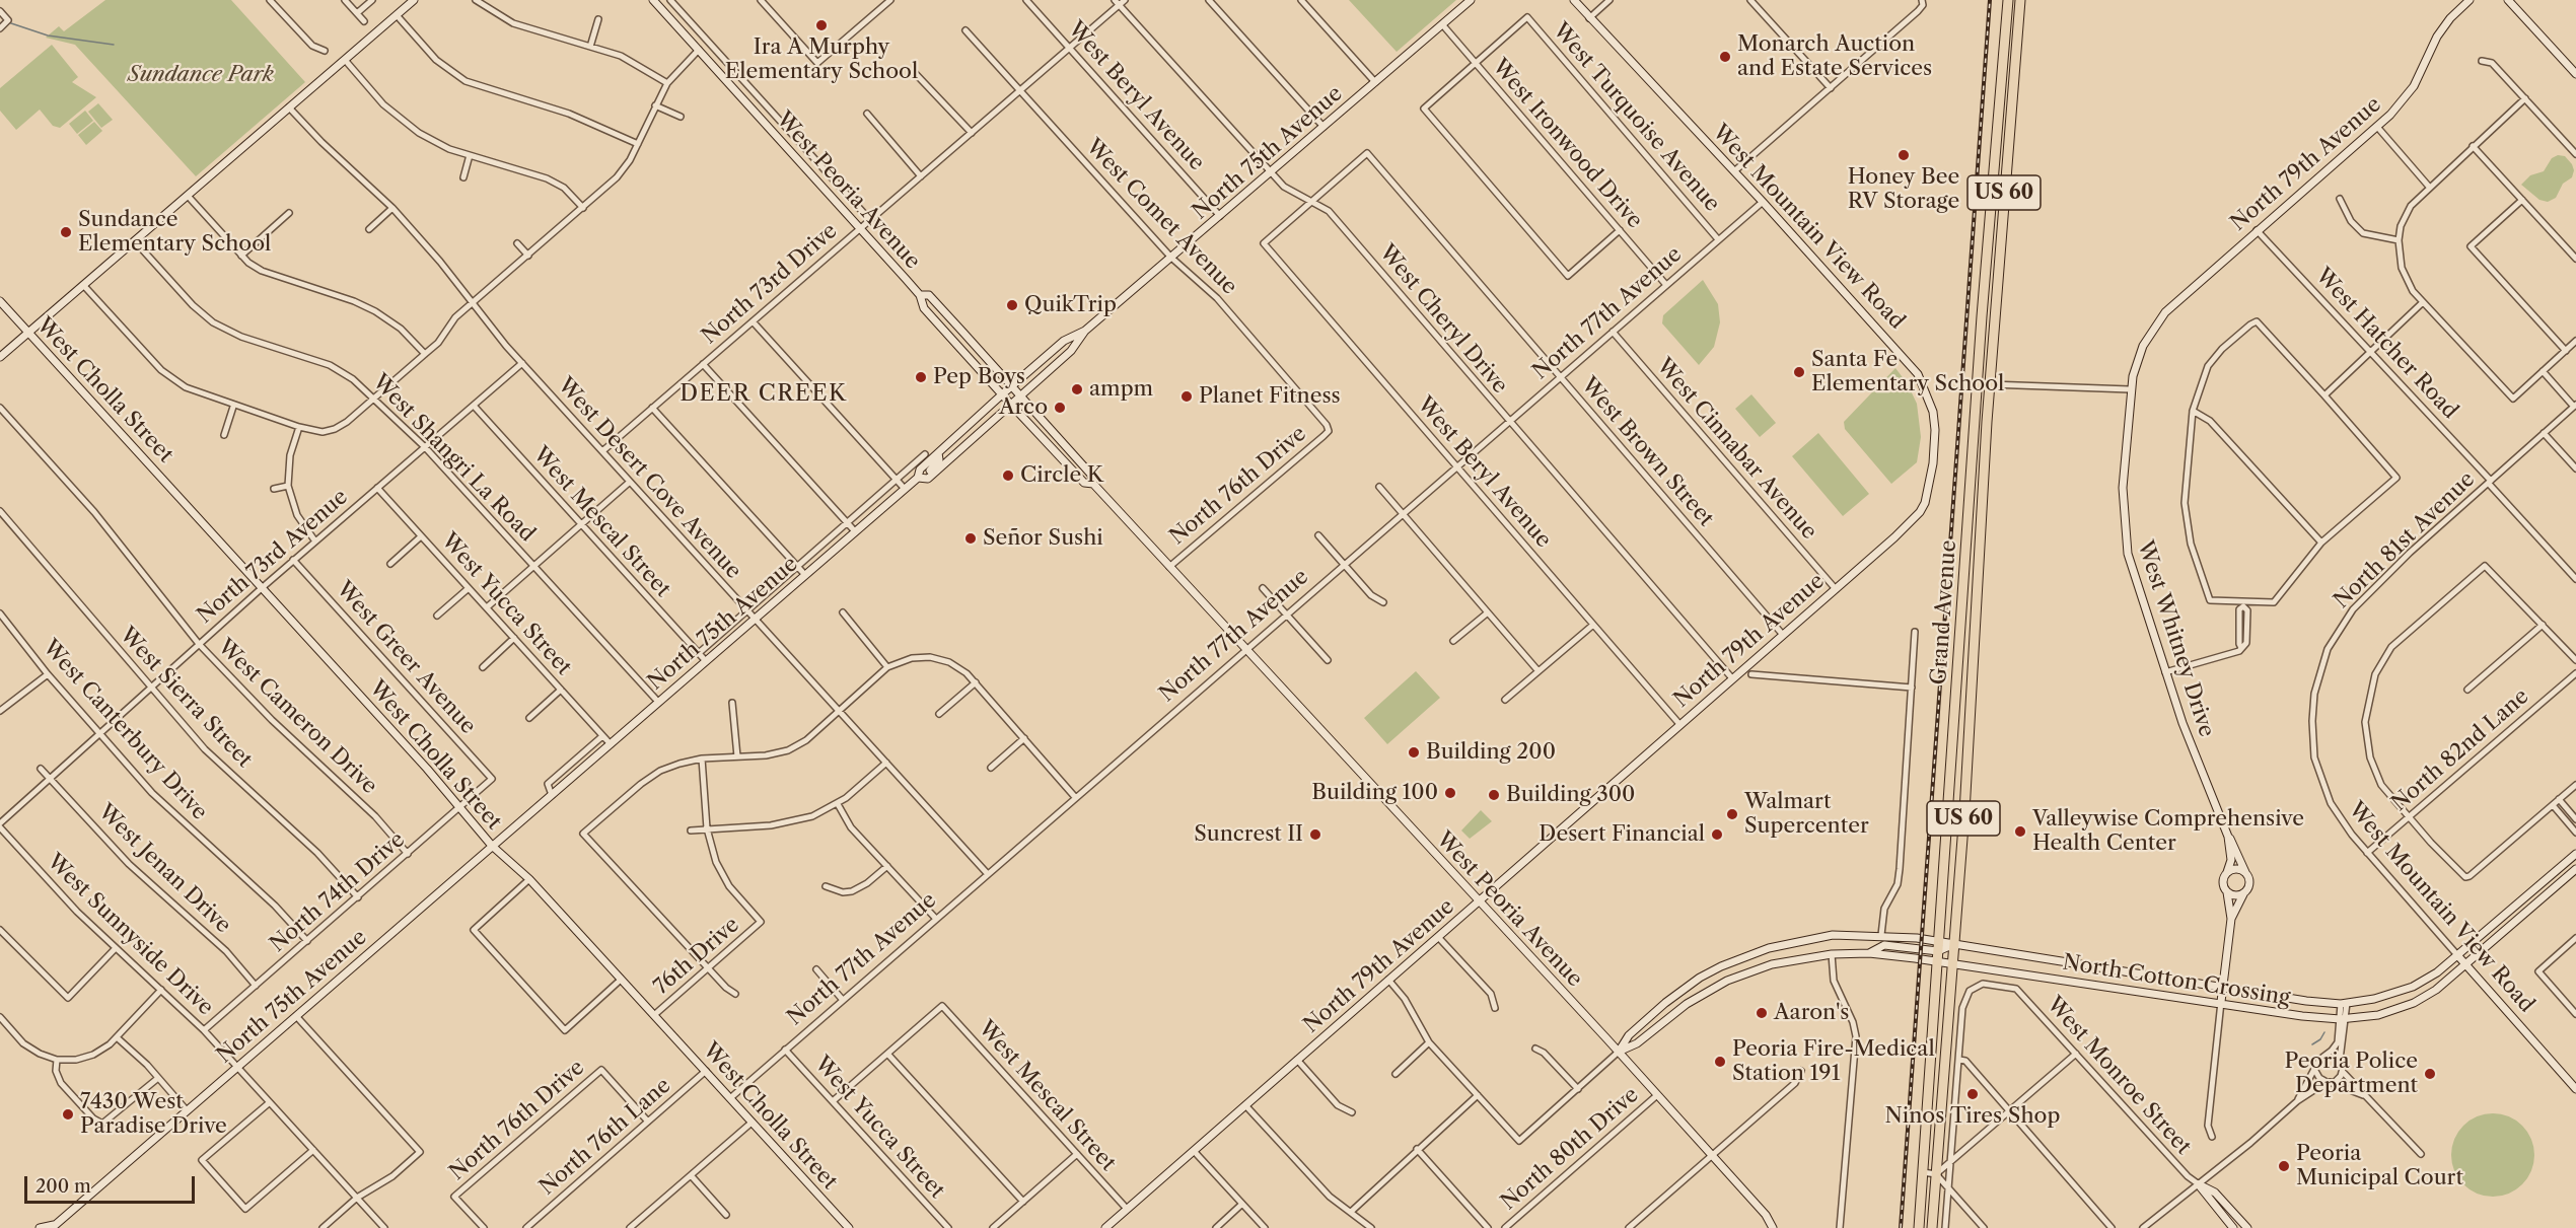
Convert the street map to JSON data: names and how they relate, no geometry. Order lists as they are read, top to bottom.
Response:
{
  "streets": {
    "highway": ["US 60", "Grand Avenue"],
    "main road": [
      "North 75th Avenue",
      "North 79th Avenue",
      "West Peoria Avenue",
      "West Mountain View Road",
      "West Cholla Street",
      "West Whitney Drive",
      "North Cotton Crossing",
      "West Monroe Street"
    ],
    "street": [
      "West Beryl Avenue",
      "West Turquoise Avenue",
      "West Ironwood Drive",
      "West Comet Avenue",
      "North 73rd Drive",
      "North 77th Avenue",
      "West Cheryl Drive",
      "West Hatcher Road",
      "West Cinnabar Avenue",
      "West Brown Street",
      "West Shangri La Road",
      "West Desert Cove Avenue",
      "North 76th Drive",
      "West Mescal Street",
      "North 81st Avenue",
      "North 73rd Avenue",
      "West Yucca Street",
      "West Greer Avenue",
      "West Sierra Street",
      "West Cameron Drive",
      "West Canterbury Drive",
      "North 82nd Lane",
      "West Jenan Drive",
      "North 74th Drive",
      "West Sunnyside Drive",
      "76th Drive",
      "North 76th Lane",
      "North 80th Drive"
    ]
  },
  "crossings": [
    ["West Beryl Avenue", "North 75th Avenue"],
    ["West Beryl Avenue", "North 79th Avenue"],
    ["West Beryl Avenue", "North 73rd Drive"],
    ["West Beryl Avenue", "North 77th Avenue"],
    ["West Beryl Avenue", "West Cheryl Drive"],
    ["West Beryl Avenue", "West Brown Street"],
    ["West Turquoise Avenue", "West Ironwood Drive"],
    ["West Turquoise Avenue", "North 77th Avenue"],
    ["West Ironwood Drive", "North 75th Avenue"],
    ["West Ironwood Drive", "North 77th Avenue"],
    ["North 75th Avenue", "West Peoria Avenue"],
    ["North 75th Avenue", "West Comet Avenue"],
    ["North 75th Avenue", "West Cheryl Drive"],
    ["North 75th Avenue", "West Cholla Street"],
    ["North 75th Avenue", "West Shangri La Road"],
    ["North 75th Avenue", "West Desert Cove Avenue"],
    ["North 75th Avenue", "West Mescal Street"],
    ["North 75th Avenue", "West Yucca Street"],
    ["North 75th Avenue", "West Sunnyside Drive"],
    ["North 79th Avenue", "West Peoria Avenue"],
    ["North 79th Avenue", "West Mountain View Road"],
    ["North 79th Avenue", "West Cheryl Drive"],
    ["North 79th Avenue", "West Hatcher Road"],
    ["North 79th Avenue", "West Cinnabar Avenue"],
    ["North 79th Avenue", "West Brown Street"],
    ["North 79th Avenue", "West Mescal Street"],
    ["North 79th Avenue", "West Whitney Drive"],
    ["West Peoria Avenue", "North 73rd Drive"],
    ["West Peoria Avenue", "North 77th Avenue"],
    ["West Peoria Avenue", "North 76th Drive"],
    ["West Peoria Avenue", "North Cotton Crossing"],
    ["West Peoria Avenue", "North 80th Drive"],
    ["West Comet Avenue", "North 73rd Drive"],
    ["West Comet Avenue", "North 76th Drive"],
    ["West Mountain View Road", "North 77th Avenue"],
    ["West Mountain View Road", "North 81st Avenue"],
    ["West Mountain View Road", "North 82nd Lane"],
    ["West Mountain View Road", "North Cotton Crossing"],
    ["North 73rd Drive", "West Cheryl Drive"],
    ["North 73rd Drive", "West Desert Cove Avenue"],
    ["North 77th Avenue", "West Cheryl Drive"],
    ["North 77th Avenue", "West Cholla Street"],
    ["North 77th Avenue", "West Cinnabar Avenue"],
    ["North 77th Avenue", "West Brown Street"],
    ["North 77th Avenue", "West Desert Cove Avenue"],
    ["North 77th Avenue", "West Yucca Street"],
    ["West Cheryl Drive", "West Brown Street"],
    ["West Hatcher Road", "North 81st Avenue"],
    ["West Cholla Street", "North 73rd Avenue"],
    ["West Cholla Street", "North 74th Drive"],
    ["West Cholla Street", "76th Drive"],
    ["West Cholla Street", "North 76th Lane"],
    ["West Shangri La Road", "North 73rd Avenue"],
    ["West Desert Cove Avenue", "North 73rd Avenue"],
    ["North 76th Drive", "North 76th Lane"],
    ["West Mescal Street", "North 73rd Avenue"],
    ["North 73rd Avenue", "West Yucca Street"],
    ["North 73rd Avenue", "West Greer Avenue"],
    ["North 73rd Avenue", "West Sierra Street"],
    ["North 73rd Avenue", "West Cameron Drive"],
    ["North 73rd Avenue", "West Canterbury Drive"],
    ["North 73rd Avenue", "West Jenan Drive"],
    ["North 73rd Avenue", "West Sunnyside Drive"],
    ["Grand Avenue", "North Cotton Crossing"],
    ["West Whitney Drive", "North Cotton Crossing"],
    ["West Greer Avenue", "North 74th Drive"],
    ["West Sierra Street", "North 74th Drive"],
    ["West Cameron Drive", "North 74th Drive"],
    ["West Canterbury Drive", "North 74th Drive"],
    ["West Jenan Drive", "North 74th Drive"],
    ["North 74th Drive", "West Sunnyside Drive"]
  ],
  "districts": ["DEER CREEK"],
  "parks": ["Sundance Park"],
  "places": [
    "Ira A Murphy Elementary School",
    "Monarch Auction and Estate Services",
    "Honey Bee RV Storage",
    "Sundance Elementary School",
    "QuikTrip",
    "Santa Fe Elementary School",
    "Pep Boys",
    "ampm",
    "Planet Fitness",
    "Arco",
    "Circle K",
    "Señor Sushi",
    "Building 200",
    "Building 100",
    "Building 300",
    "Walmart Supercenter",
    "Valleywise Comprehensive Health Center",
    "Suncrest II",
    "Desert Financial",
    "Aaron's",
    "Peoria Fire-Medical Station 191",
    "Peoria Police Department",
    "Ninos Tires Shop",
    "7430 West Paradise Drive",
    "Peoria Municipal Court"
  ],
  "scale_bar": "200 m"
}
